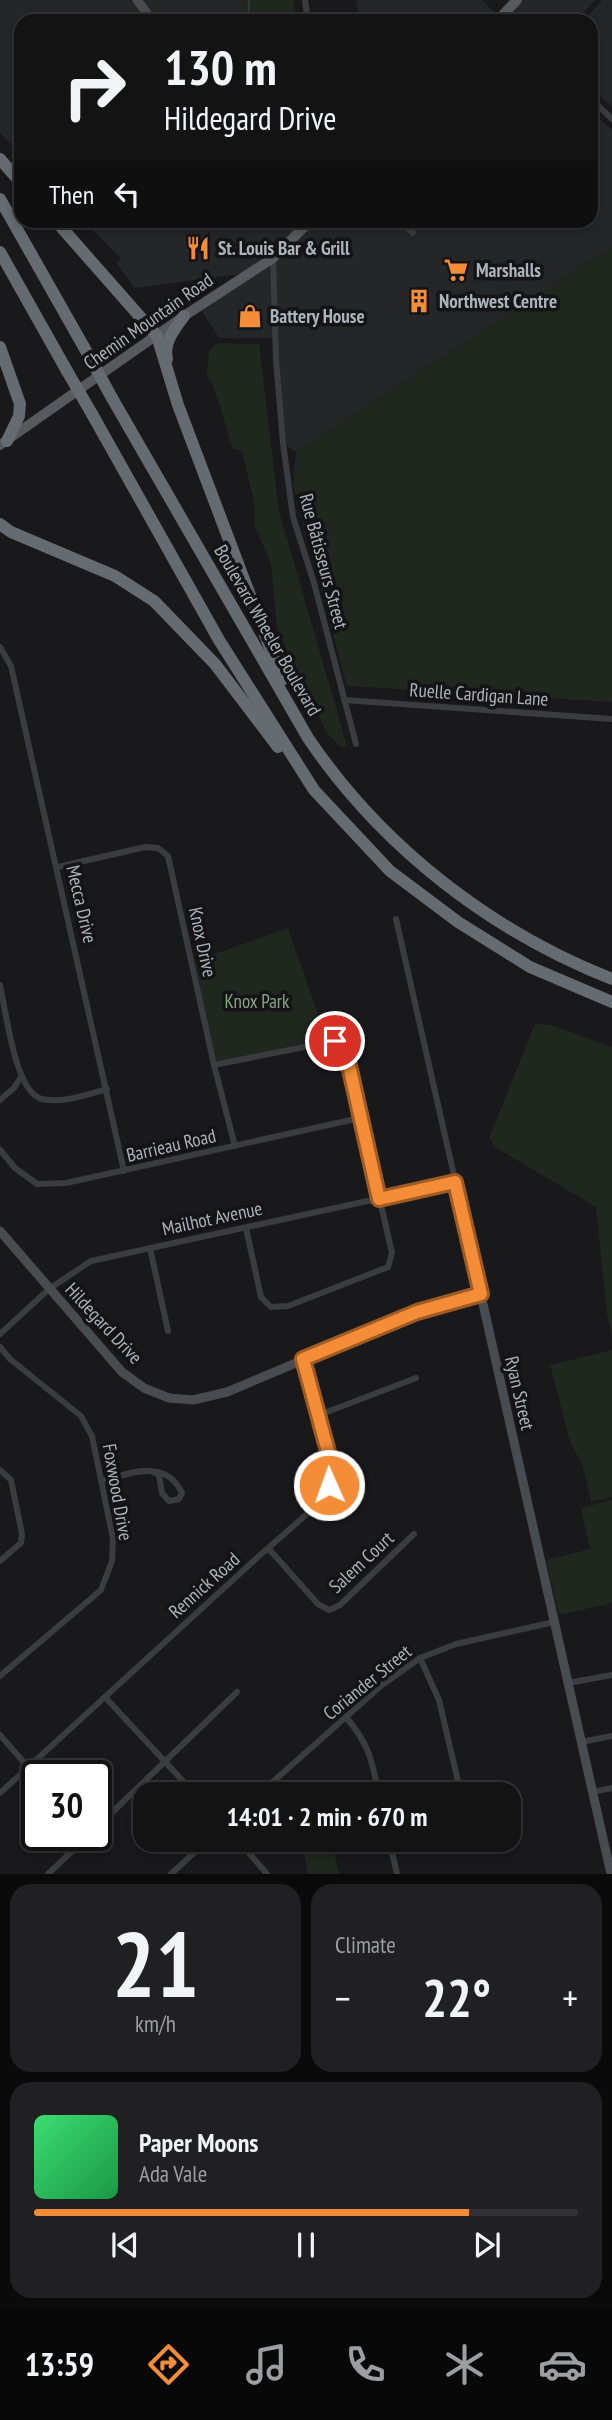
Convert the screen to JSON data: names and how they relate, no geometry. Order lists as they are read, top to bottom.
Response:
{
  "streets": {
    "highway": ["Boulevard Wheeler Boulevard"],
    "main road": ["Chemin Mountain Road"],
    "street": [
      "Rue Bâtisseurs Street",
      "Ruelle Cardigan Lane",
      "Mecca Drive",
      "Knox Drive",
      "Barrieau Road",
      "Mailhot Avenue",
      "Hildegard Drive",
      "Ryan Street",
      "Foxwood Drive",
      "Salem Court",
      "Rennick Road",
      "Coriander Street"
    ]
  },
  "crossings": [
    ["Chemin Mountain Road", "Rue Bâtisseurs Street"],
    ["Rue Bâtisseurs Street", "Ruelle Cardigan Lane"],
    ["Mecca Drive", "Knox Drive"],
    ["Mecca Drive", "Barrieau Road"],
    ["Knox Drive", "Barrieau Road"],
    ["Mailhot Avenue", "Hildegard Drive"],
    ["Mailhot Avenue", "Ryan Street"],
    ["Hildegard Drive", "Ryan Street"],
    ["Hildegard Drive", "Rennick Road"],
    ["Ryan Street", "Coriander Street"],
    ["Salem Court", "Rennick Road"]
  ],
  "parks": ["Knox Park"],
  "places": {
    "restaurant": ["St. Louis Bar & Grill"],
    "supermarket": ["Marshalls"],
    "building": ["Northwest Centre"],
    "shop": ["Battery House"]
  },
  "page": {
    "turn": ["130 m", "Hildegard Drive"],
    "then": "Then",
    "limit": "30",
    "trip": "14:01 · 2 min · 670 m",
    "tile": [
      ["21", "km/h"],
      "Climate"
    ],
    "heat": ["−", "22°", "+"],
    "song": ["Paper Moons", "Ada Vale"],
    "tabs": "13:59"
  }
}
